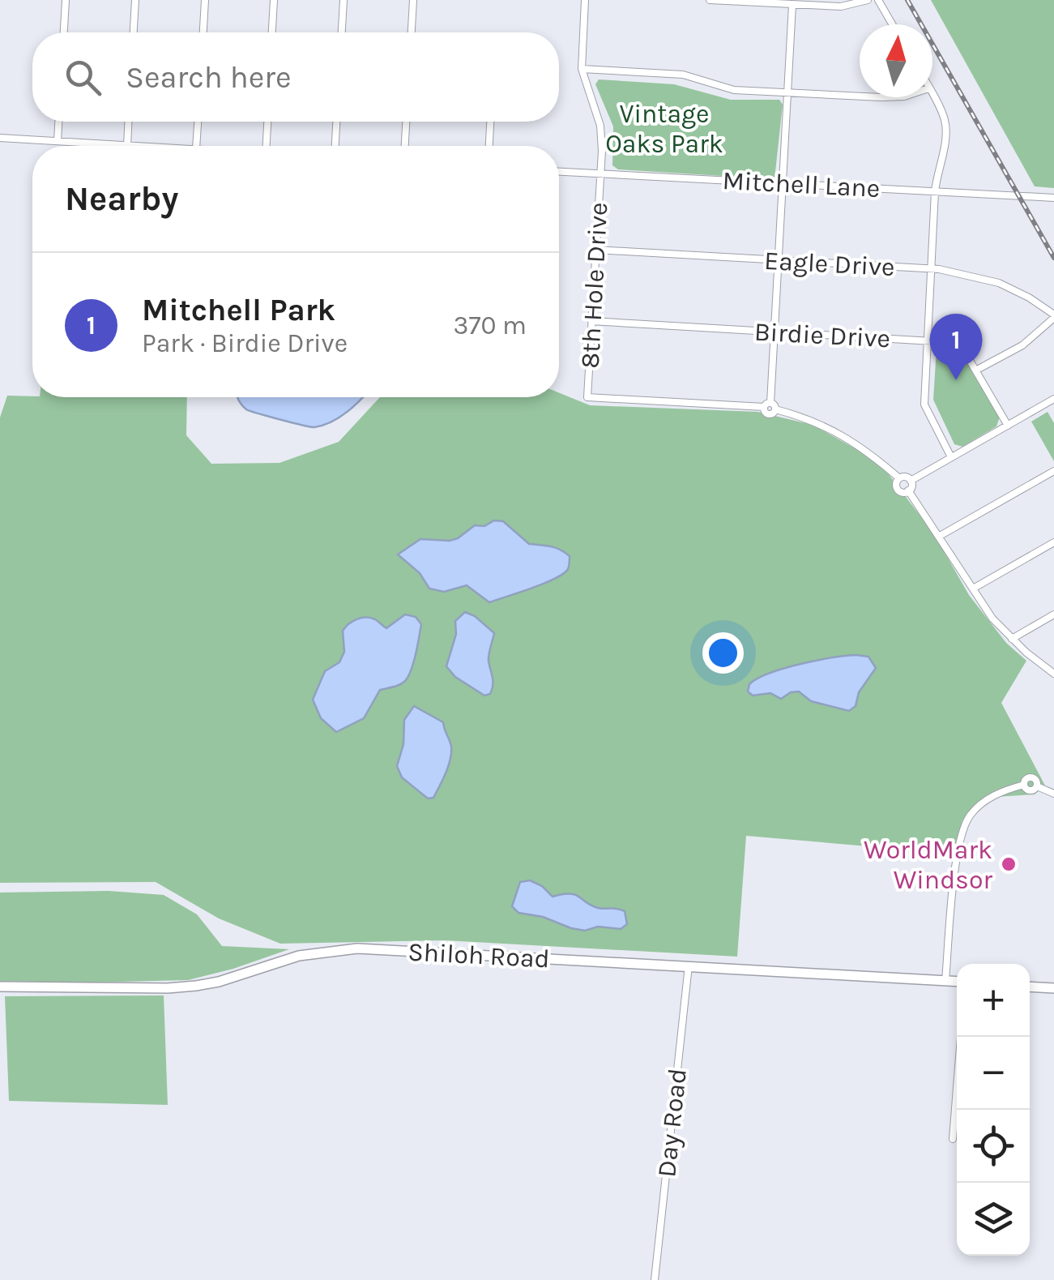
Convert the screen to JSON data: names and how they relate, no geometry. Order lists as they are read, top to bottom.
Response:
{
  "streets": {
    "main road": ["Shiloh Road"],
    "street": [
      "Mitchell Lane",
      "Eagle Drive",
      "8th Hole Drive",
      "Birdie Drive",
      "Day Road"
    ]
  },
  "crossings": [
    ["Mitchell Lane", "8th Hole Drive"],
    ["Eagle Drive", "8th Hole Drive"],
    ["8th Hole Drive", "Birdie Drive"],
    ["Shiloh Road", "Day Road"]
  ],
  "parks": ["Vintage Oaks Park"],
  "places": ["WorldMark Windsor"],
  "north": "top",
  "page": {
    "search": "Search here",
    "heading": "Nearby",
    "list": [
      {
        "mark": "1",
        "name": "Mitchell Park",
        "note": "Park · Birdie Drive",
        "value": "370 m"
      }
    ],
    "pins": "1",
    "map_buttons": ["+", "−"]
  }
}
